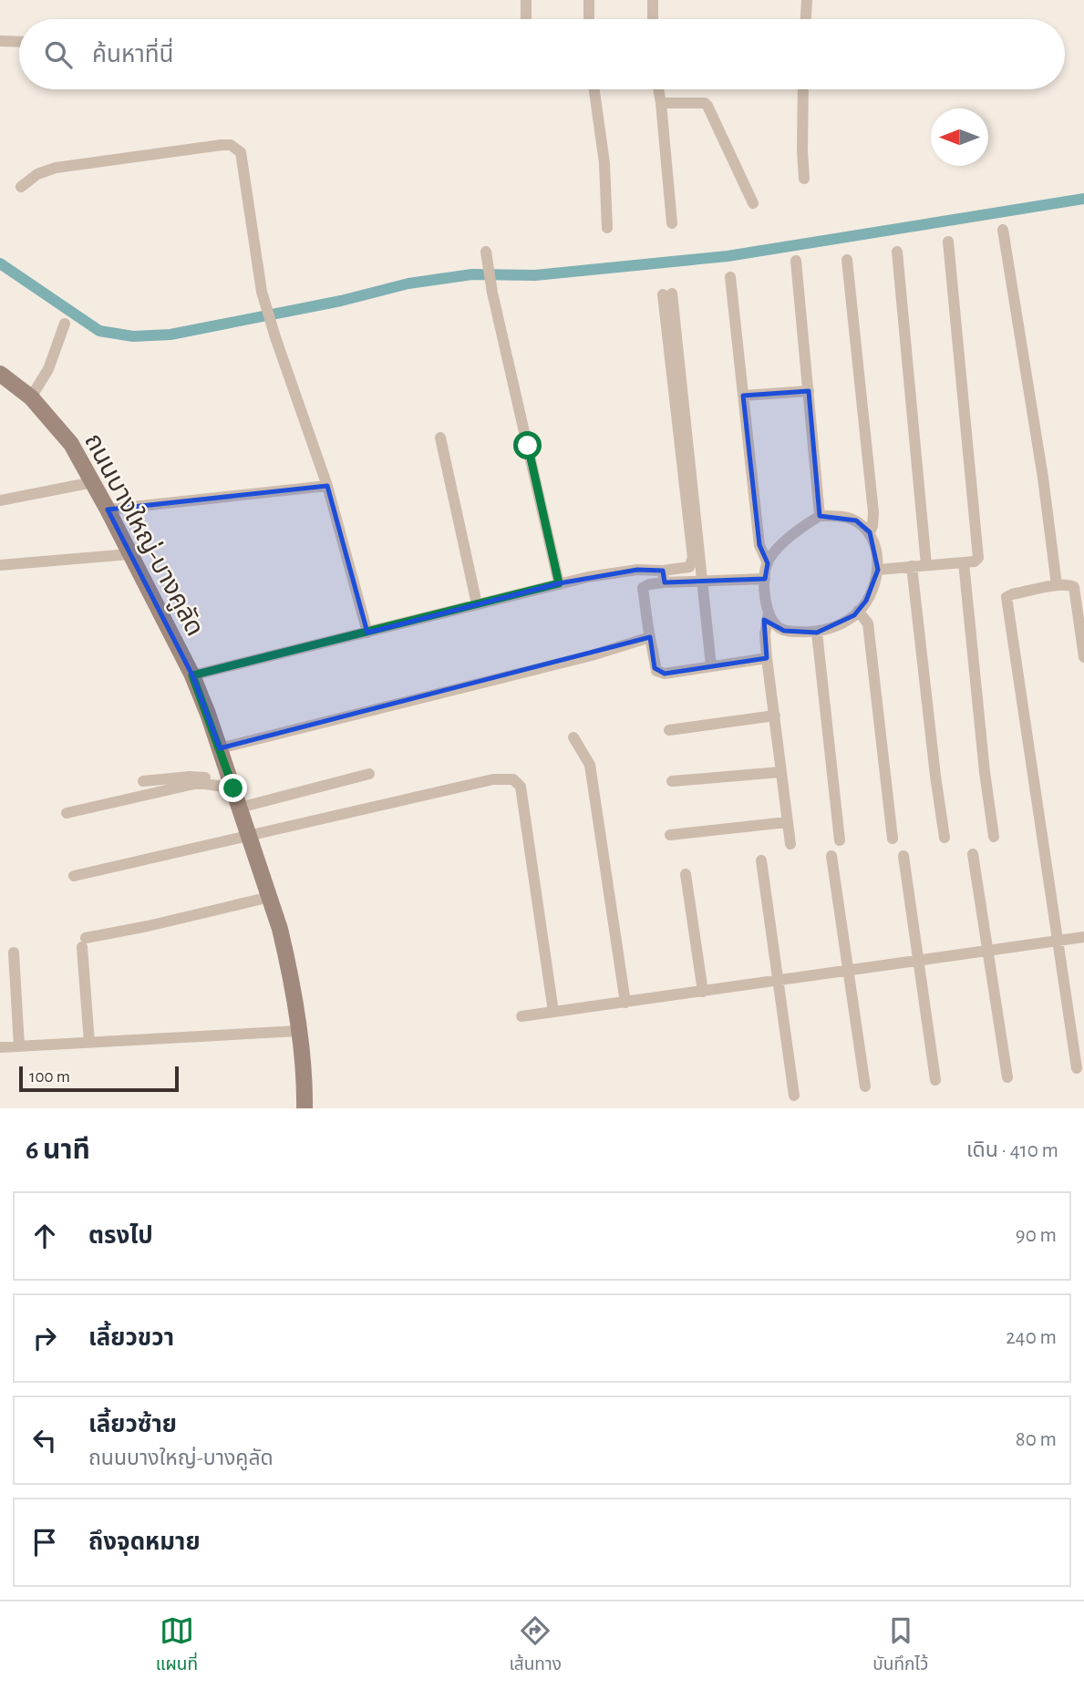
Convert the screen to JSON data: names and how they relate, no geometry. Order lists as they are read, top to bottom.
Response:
{
  "streets": {
    "street": ["ถนนบางใหญ่-บางคูลัด"]
  },
  "scale_bar": "100 m",
  "north": "left",
  "page": {
    "search": "ค้นหาที่นี่",
    "scale": "100 m",
    "heading": ["6 นาที", "เดิน · 410 m"],
    "list": [
      ["ตรงไป", "90 m"],
      ["เลี้ยวขวา", "240 m"],
      ["เลี้ยวซ้าย", "ถนนบางใหญ่-บางคูลัด", "80 m"],
      "ถึงจุดหมาย"
    ],
    "nav": ["แผนที่", "เส้นทาง", "บันทึกไว้"]
  }
}
